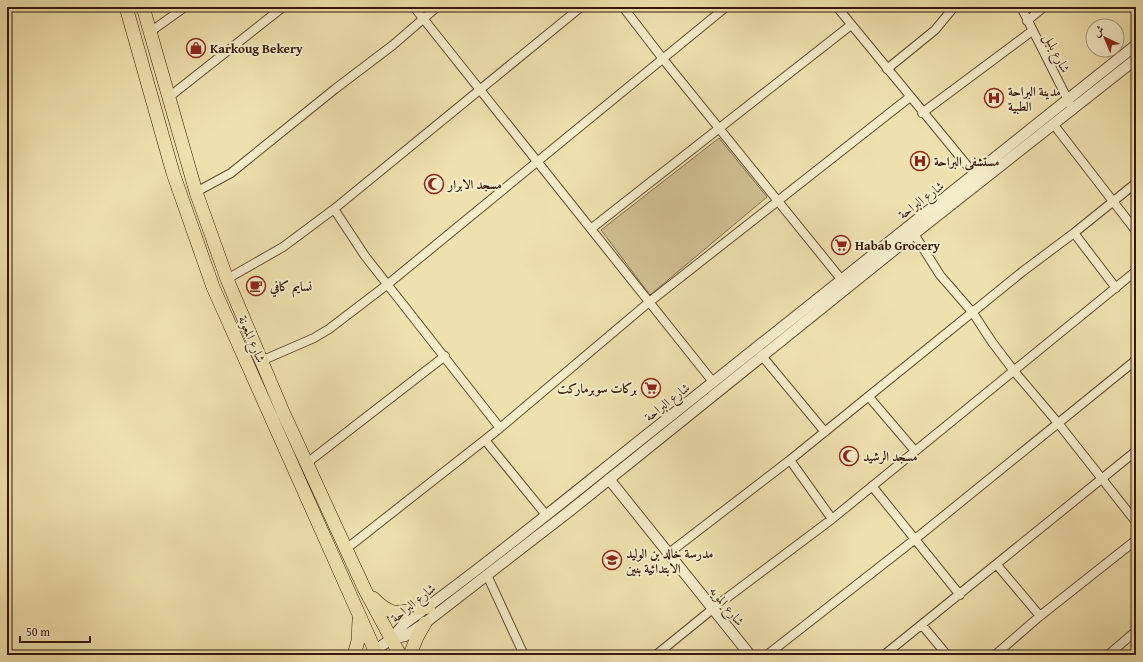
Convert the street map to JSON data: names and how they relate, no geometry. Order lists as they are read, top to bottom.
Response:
{
  "streets": {
    "highway": ["شارع المعونة"],
    "street": ["شارع بلبل", "شارع البراحة", "شارع المويه"]
  },
  "crossings": [
    ["شارع بلبل", "شارع البراحة"],
    ["شارع البراحة", "شارع المعونة"],
    ["شارع البراحة", "شارع المويه"]
  ],
  "places": {
    "shop": ["Karkoug Bekery"],
    "hospital": ["مدينة البراحة الطبية", "مستشفى البراحة"],
    "mosque": ["مسجد الابرار", "مسجد الرشيد"],
    "supermarket": ["Habab Grocery", "بركات سوبرماركت"],
    "cafe": ["نسايم كافي"],
    "school or university": ["مدرسة خالد بن الوليد الابتدائية بنين"]
  },
  "scale_bar": "50 m",
  "north": "top left"
}
